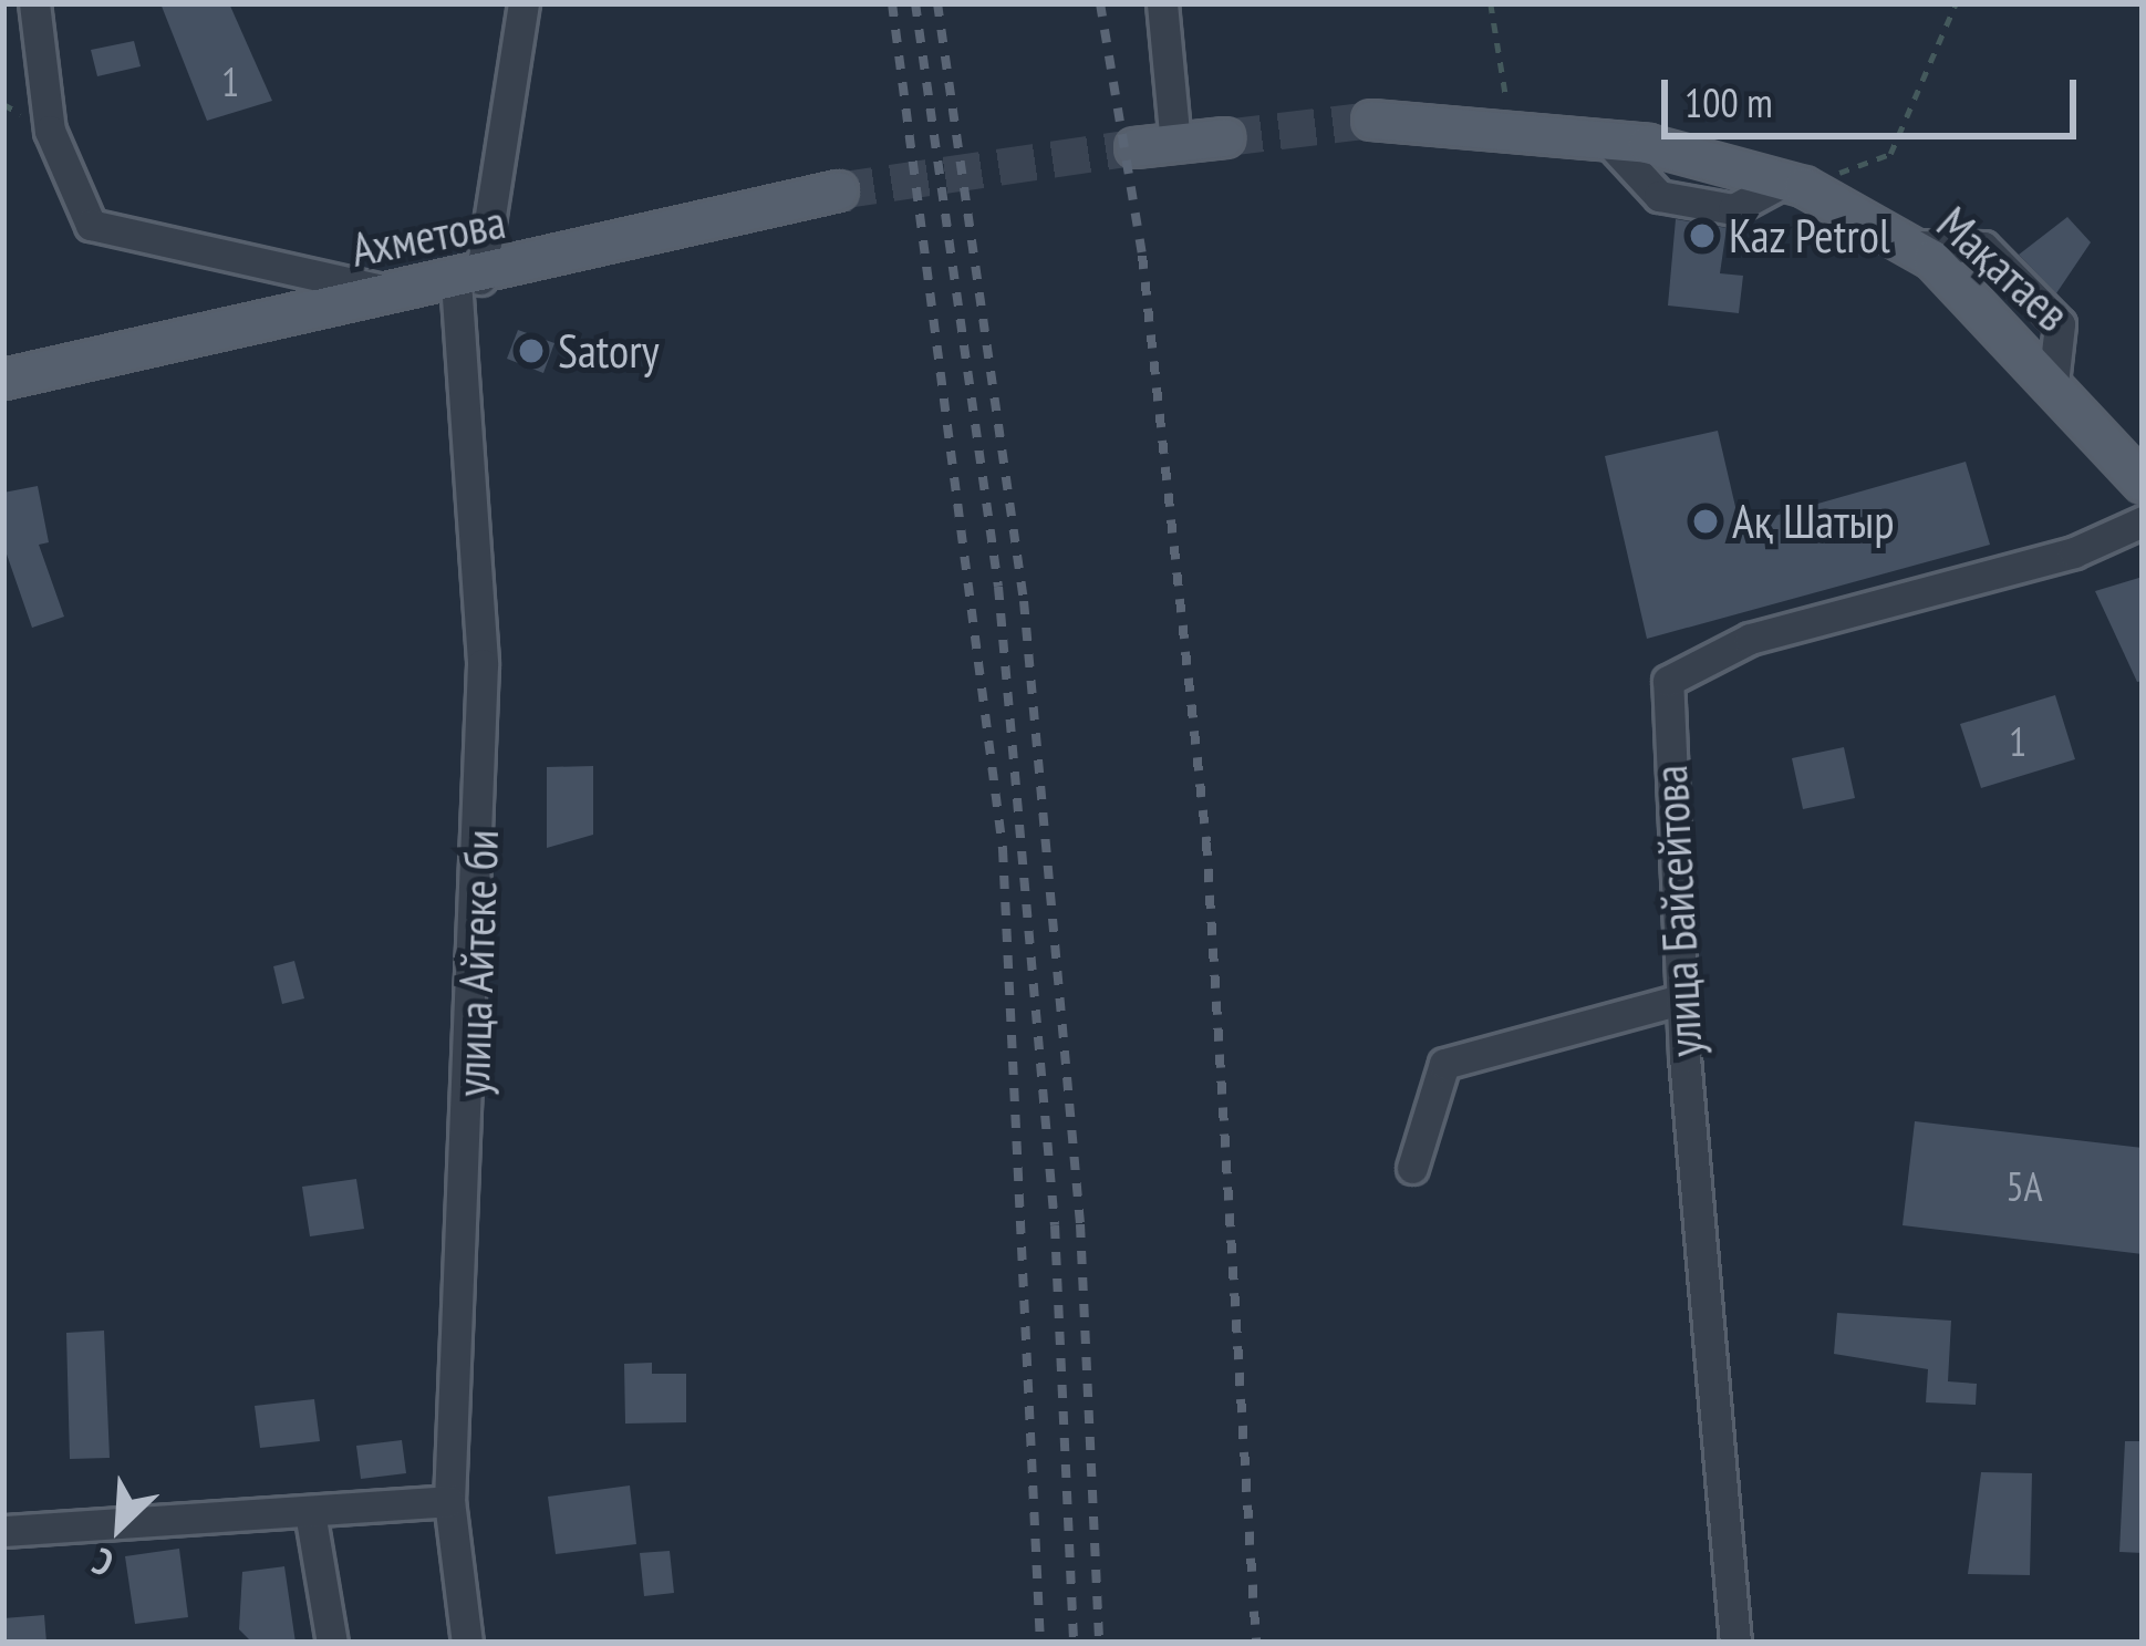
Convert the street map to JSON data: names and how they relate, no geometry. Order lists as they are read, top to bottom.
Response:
{
  "streets": {
    "main road": ["Ахметова", "Мақатаев"],
    "street": ["улица Байсейтова", "улица Айтеке би"]
  },
  "crossings": [
    ["Ахметова", "улица Айтеке би"]
  ],
  "places": ["Kaz Petrol", "Satory", "Ақ Шатыр"],
  "house_numbers": ["1", "1", "5А"],
  "scale_bar": "100 m",
  "north": "bottom left"
}
